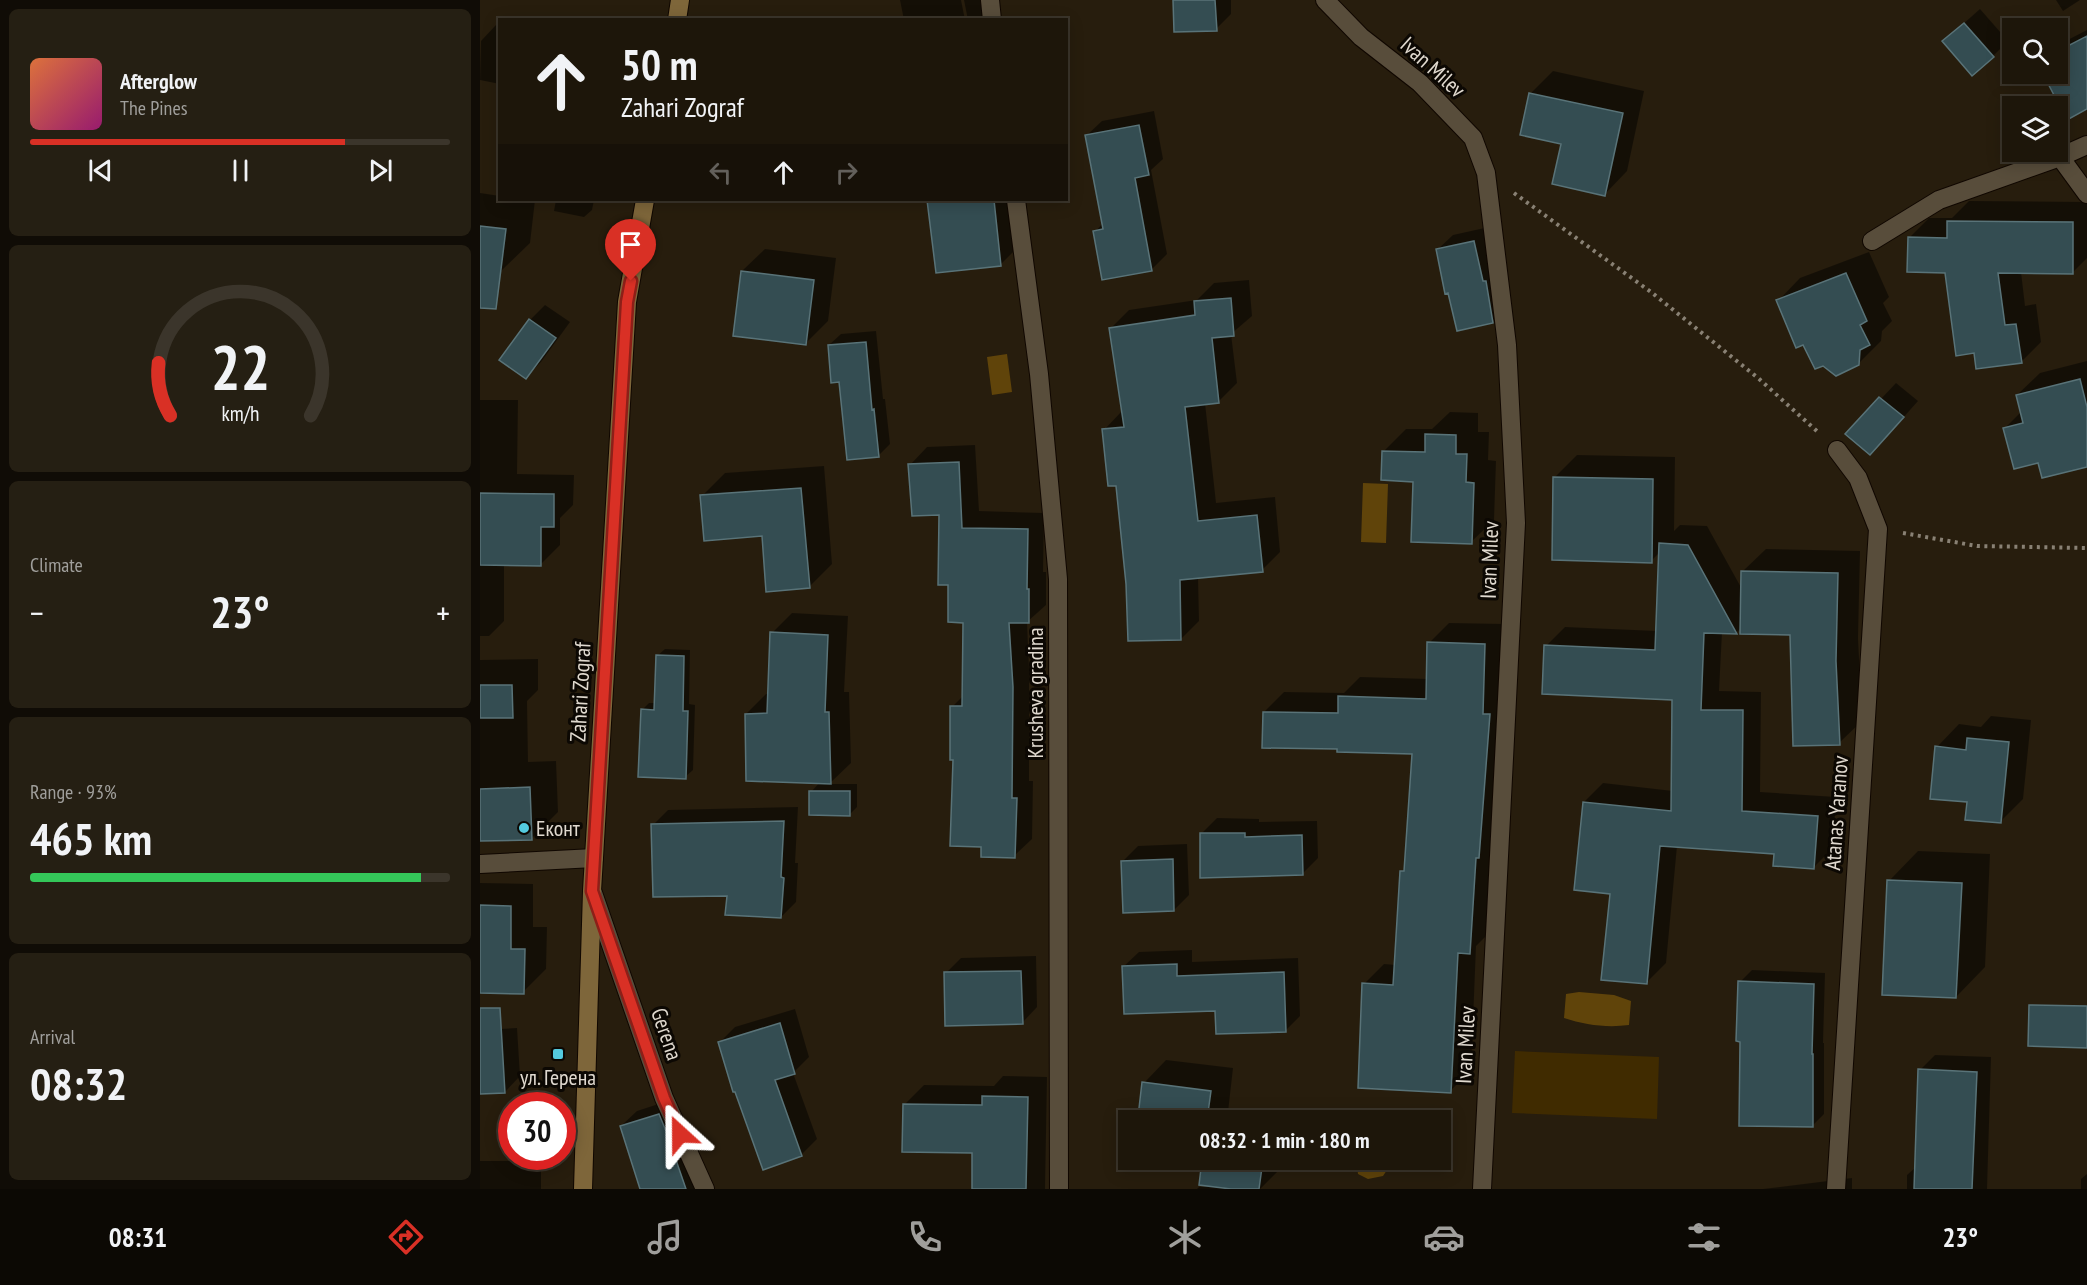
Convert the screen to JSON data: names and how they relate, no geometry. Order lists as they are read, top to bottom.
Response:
{
  "streets": {
    "street": [
      "Ivan Milev",
      "Zahari Zograf",
      "Krusheva gradina",
      "Atanas Yaranov",
      "Gerena"
    ]
  },
  "crossings": [
    ["Zahari Zograf", "Gerena"]
  ],
  "places": {
    "other": ["Еконт"],
    "transit": ["ул. Герена"]
  },
  "page": {
    "turn": ["50 m", "Zahari Zograf"],
    "song": ["Afterglow", "The Pines"],
    "tile": [
      "Climate",
      ["Range · 93%", "465 km"],
      ["Arrival", "08:32"]
    ],
    "heat": ["−", "23°", "+"],
    "limit": "30",
    "trip": "08:32 · 1 min · 180 m",
    "tabs": ["08:31", "23°"],
    "gauge": ["22", "km/h"]
  }
}
